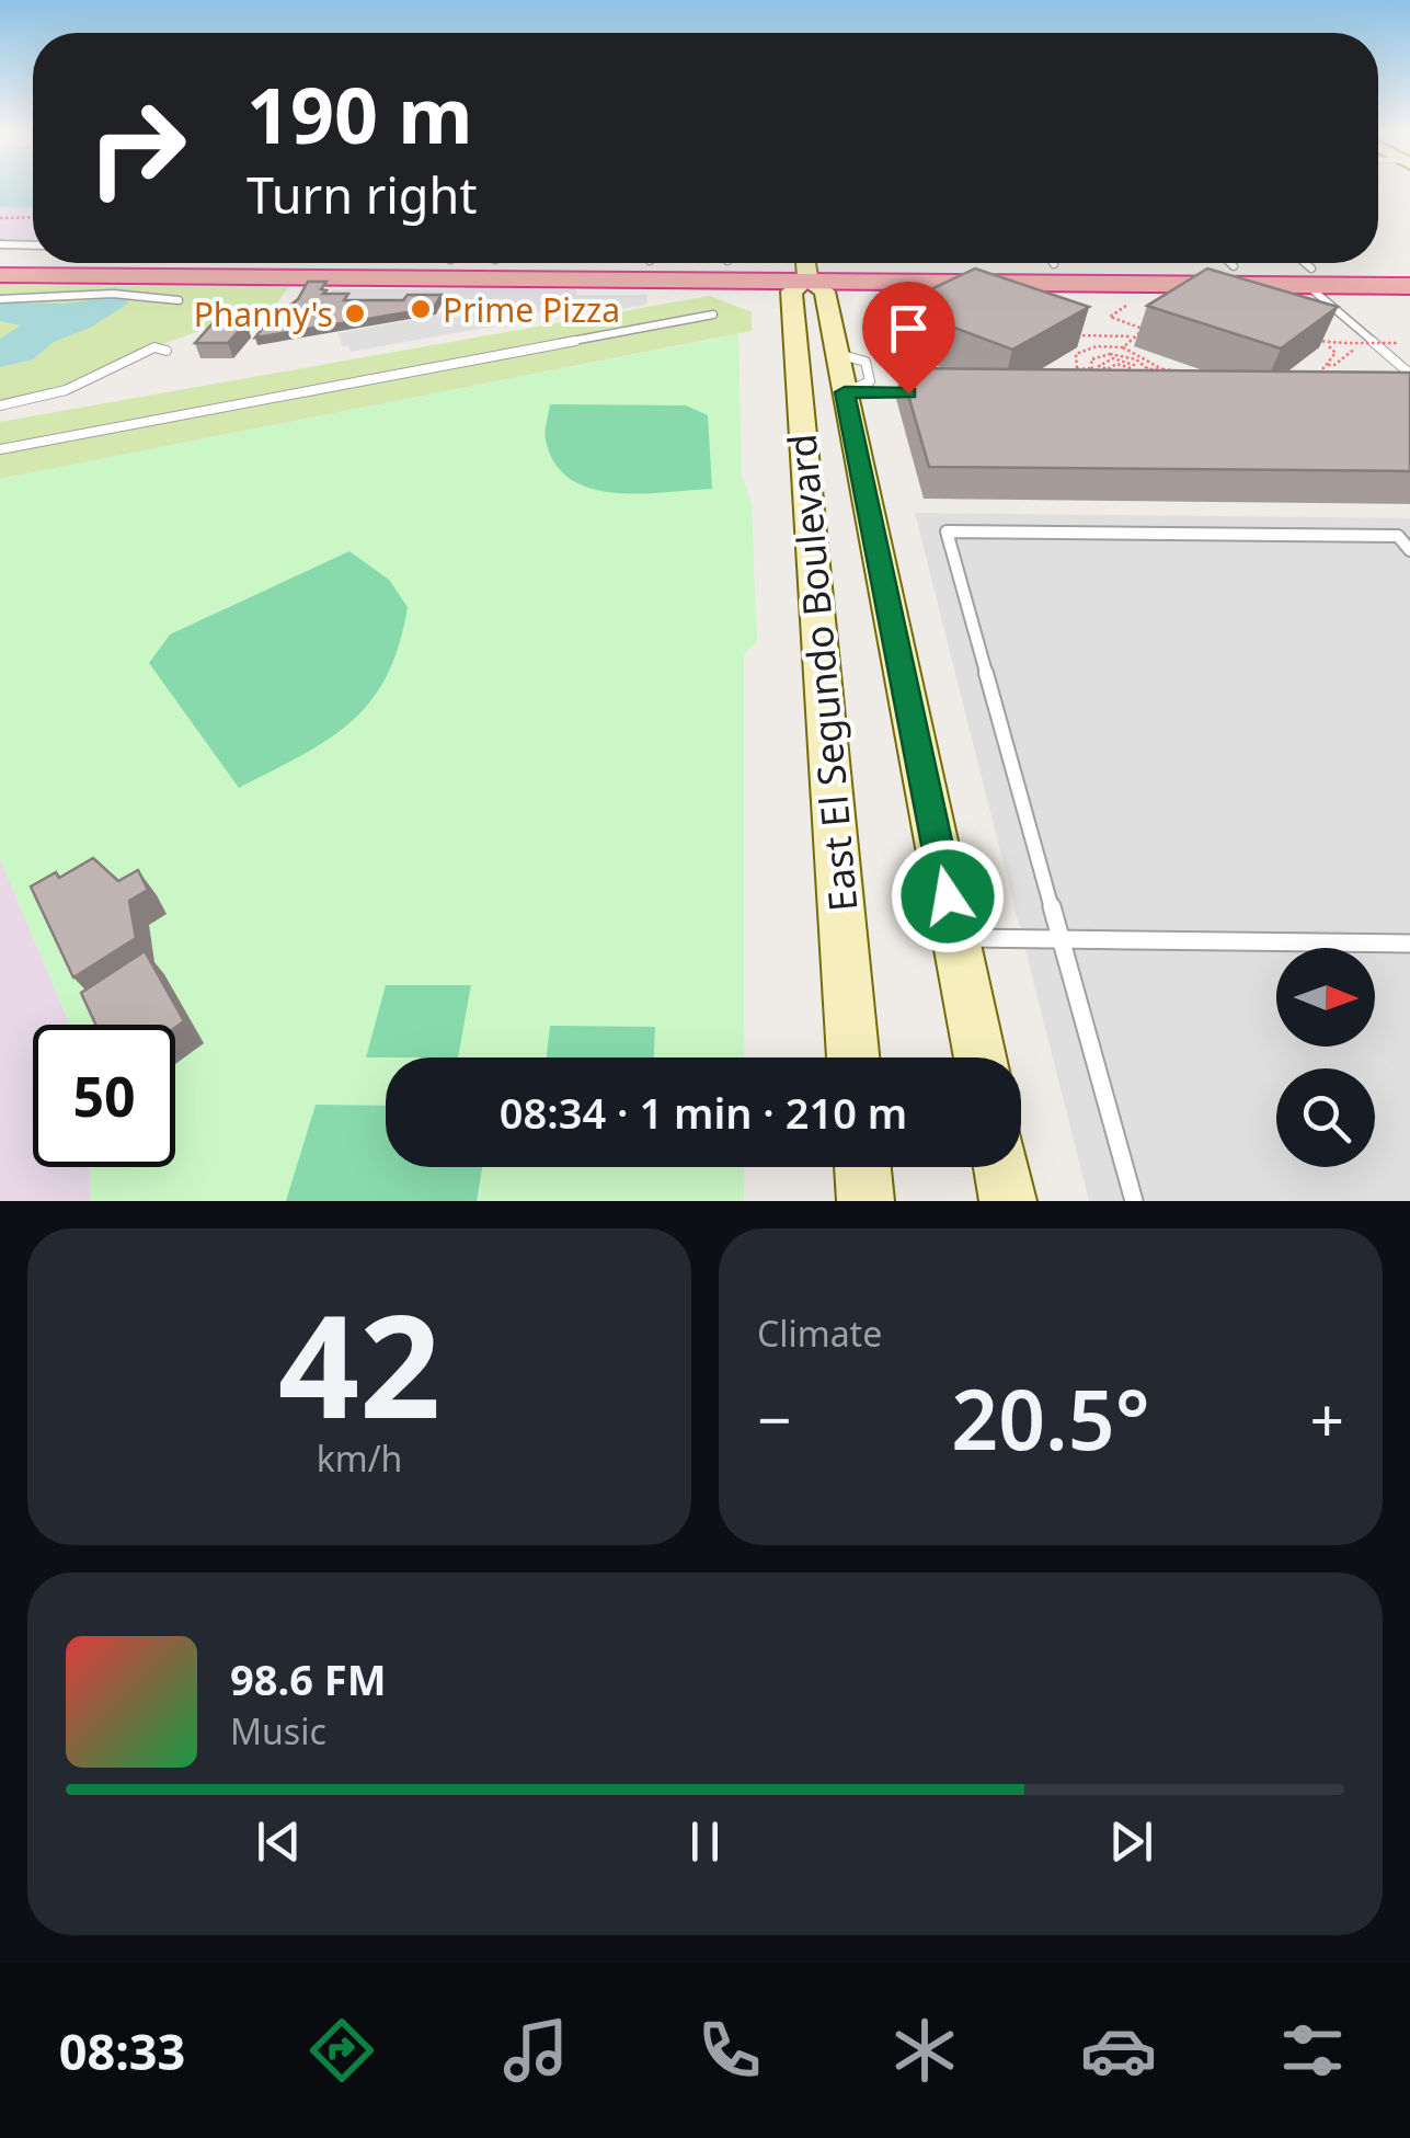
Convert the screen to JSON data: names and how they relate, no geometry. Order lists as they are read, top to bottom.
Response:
{
  "streets": {
    "main road": ["East El Segundo Boulevard"]
  },
  "places": ["Prime Pizza", "Phanny's"],
  "north": "right",
  "page": {
    "turn": ["190 m", "Turn right"],
    "limit": "50",
    "trip": "08:34 · 1 min · 210 m",
    "tile": [
      ["42", "km/h"],
      "Climate"
    ],
    "heat": ["−", "20.5°", "+"],
    "song": ["98.6 FM", "Music"],
    "tabs": "08:33"
  }
}
